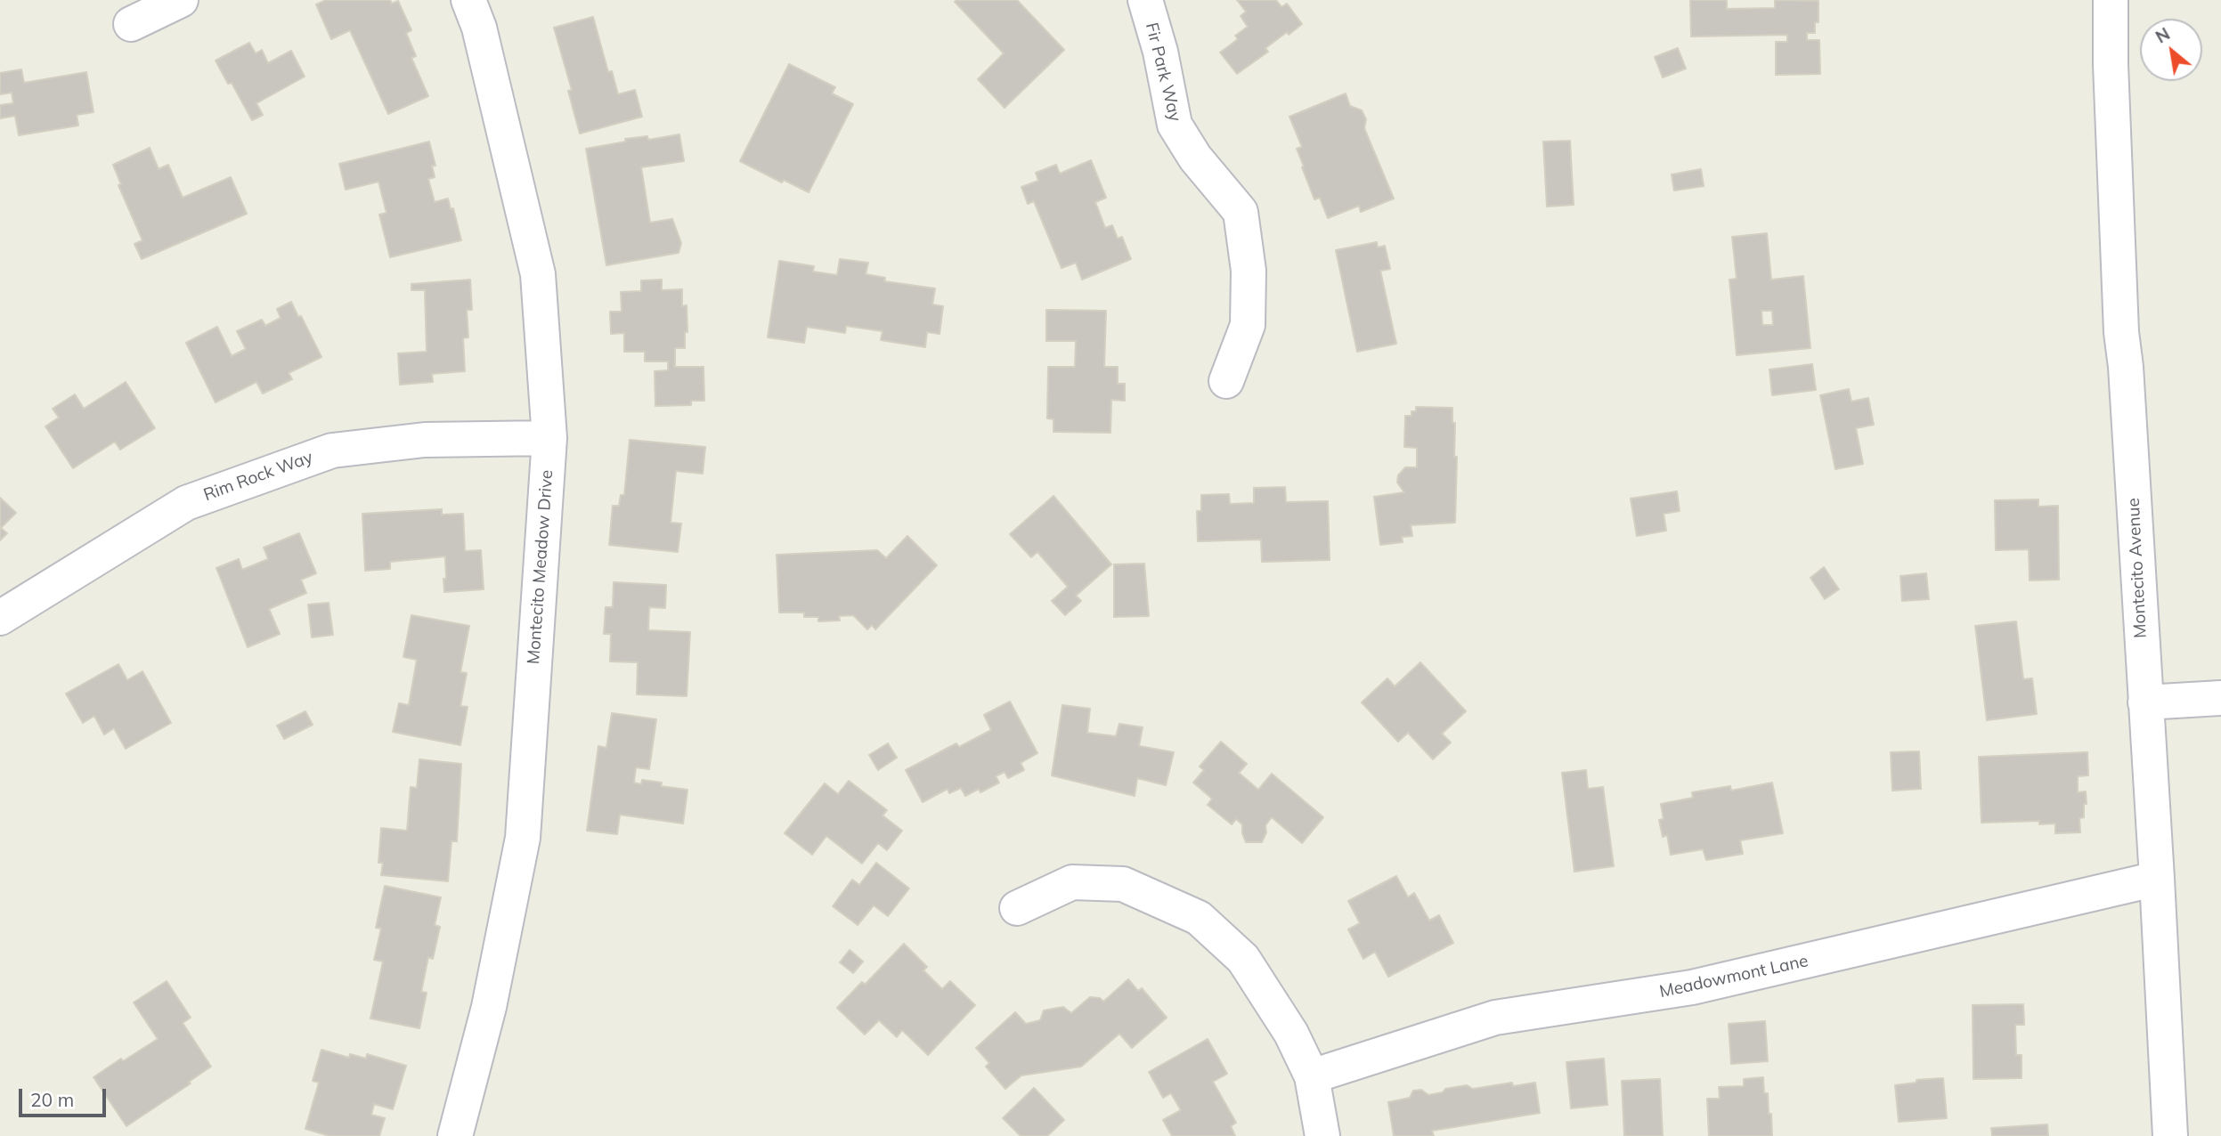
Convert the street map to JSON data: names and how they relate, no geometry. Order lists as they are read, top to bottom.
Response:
{
  "streets": {
    "street": [
      "Fir Park Way",
      "Rim Rock Way",
      "Montecito Meadow Drive",
      "Montecito Avenue",
      "Meadowmont Lane"
    ]
  },
  "crossings": [
    ["Rim Rock Way", "Montecito Meadow Drive"],
    ["Montecito Avenue", "Meadowmont Lane"]
  ],
  "scale_bar": "20 m",
  "north": "top left"
}
